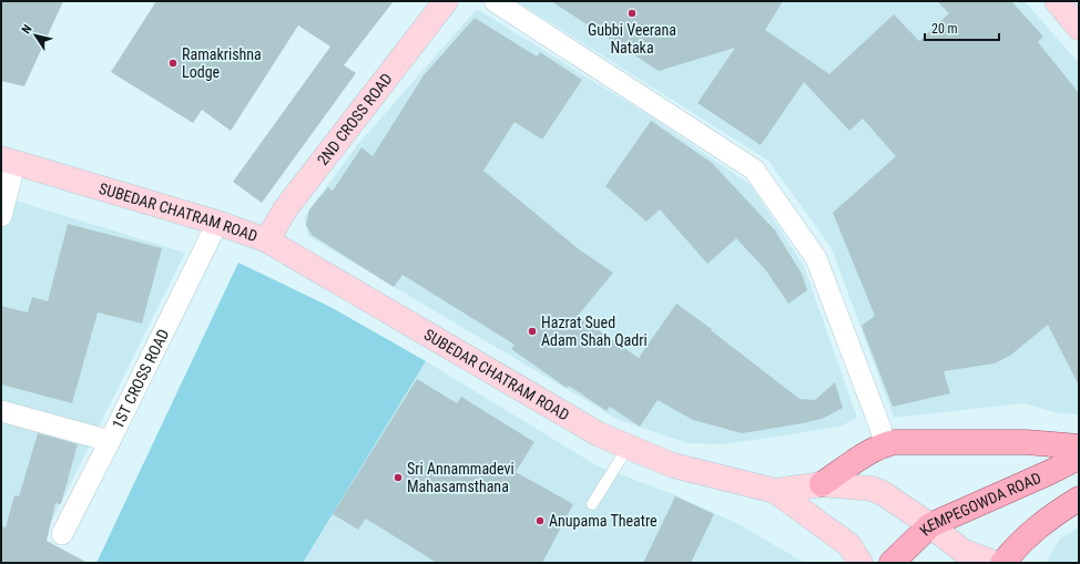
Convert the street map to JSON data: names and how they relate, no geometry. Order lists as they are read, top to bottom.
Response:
{
  "streets": {
    "main road": ["KEMPEGOWDA ROAD"],
    "street": ["2ND CROSS ROAD", "SUBEDAR CHATRAM ROAD", "1ST CROSS ROAD"]
  },
  "crossings": [
    ["2ND CROSS ROAD", "SUBEDAR CHATRAM ROAD"],
    ["SUBEDAR CHATRAM ROAD", "1ST CROSS ROAD"],
    ["SUBEDAR CHATRAM ROAD", "KEMPEGOWDA ROAD"]
  ],
  "places": [
    "Gubbi Veerana Nataka",
    "Ramakrishna Lodge",
    "Hazrat Sued Adam Shah Qadri",
    "Sri Annammadevi Mahasamsthana",
    "Anupama Theatre"
  ],
  "scale_bar": "20 m",
  "north": "top left"
}
